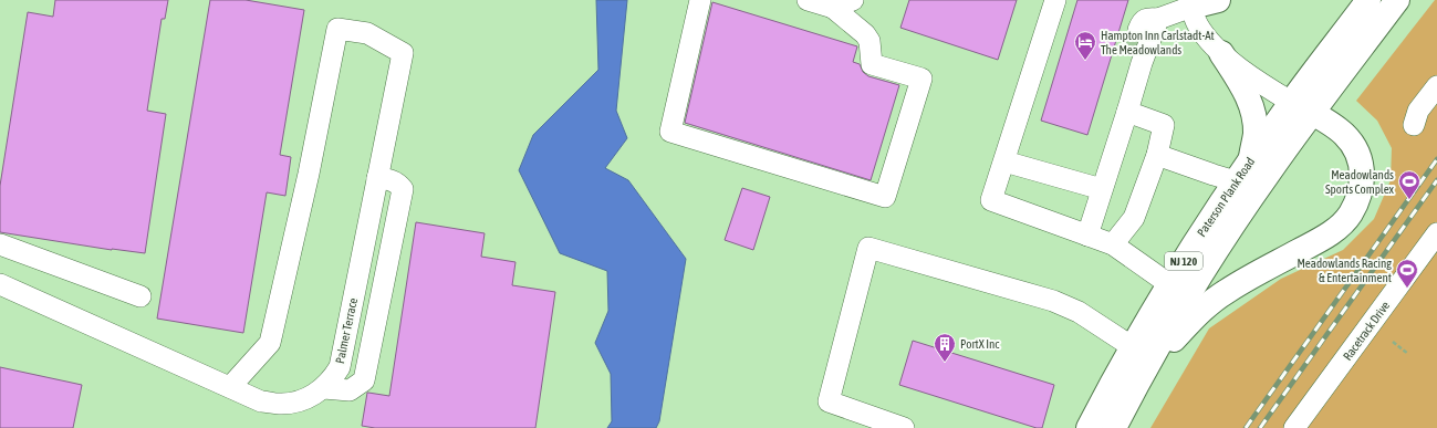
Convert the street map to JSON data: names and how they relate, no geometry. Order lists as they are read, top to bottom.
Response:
{
  "streets": {
    "main road": ["Paterson Plank Road", "NJ 120"],
    "street": ["Palmer Terrace", "Racetrack Drive"]
  },
  "crossings": [
    ["Paterson Plank Road", "NJ 120"]
  ],
  "places": {
    "hotel": ["Hampton Inn Carlstadt-At The Meadowlands"],
    "sports": ["Meadowlands Sports Complex", "Meadowlands Racing & Entertainment"],
    "building": ["PortX Inc"]
  }
}
